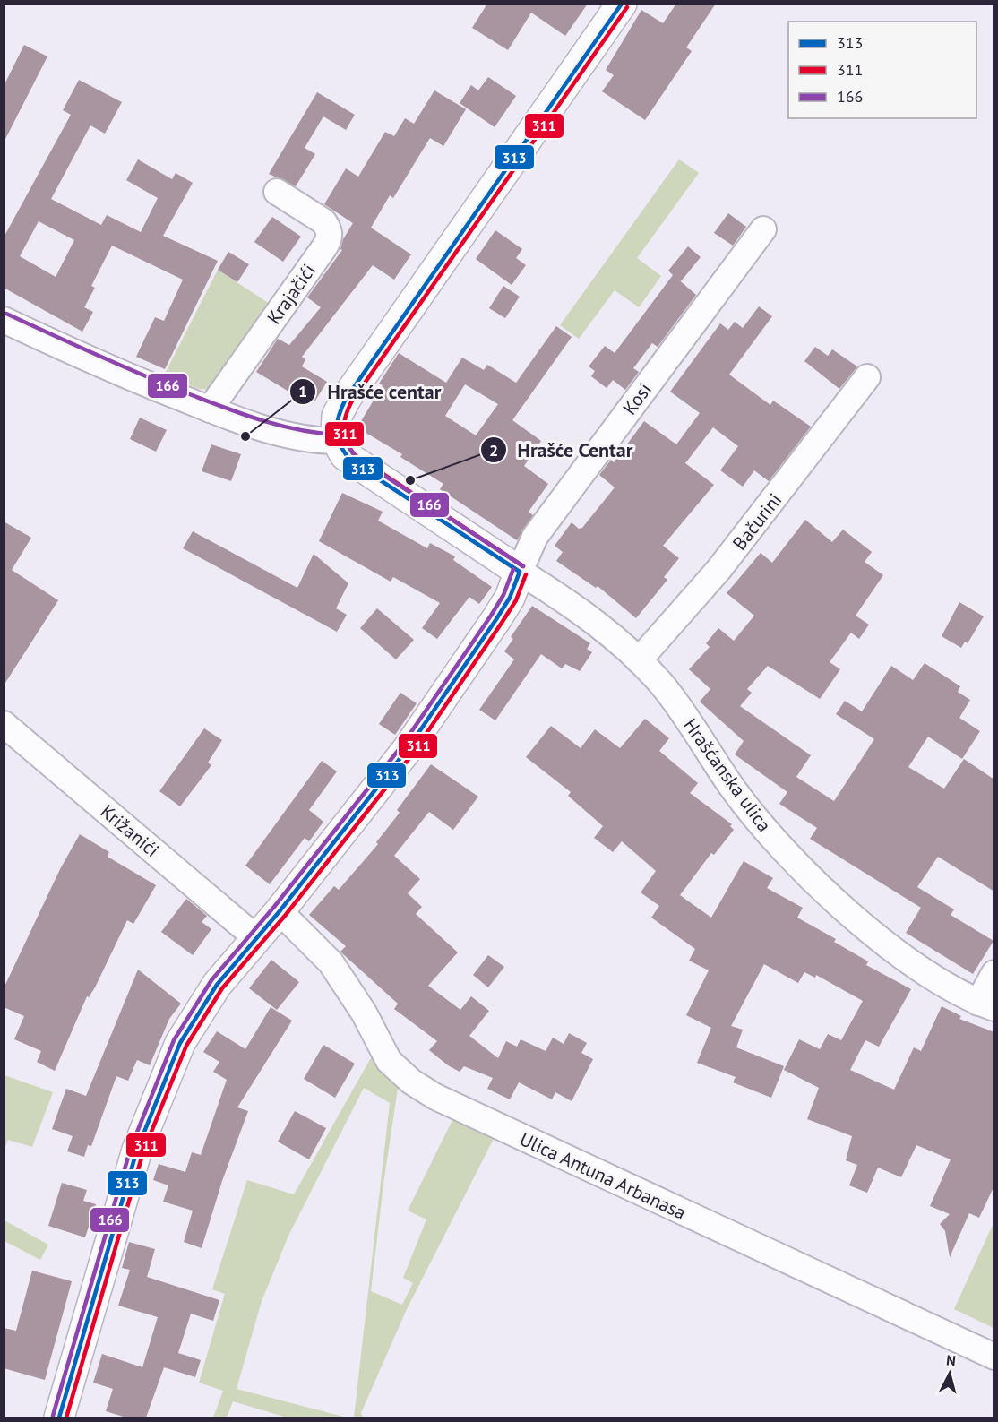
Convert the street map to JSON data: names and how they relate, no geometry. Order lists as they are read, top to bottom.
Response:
{
  "streets": {
    "street": [
      "Krajačići",
      "Kosi",
      "Bačurini",
      "Hrašćanska ulica",
      "Križanići",
      "Ulica Antuna Arbanasa"
    ]
  },
  "crossings": [
    ["Kosi", "Hrašćanska ulica"],
    ["Bačurini", "Hrašćanska ulica"]
  ],
  "places": ["Hrašće centar", "Hrašće Centar"],
  "lines": ["transit line 313", "transit line 311", "transit line 166"],
  "legend": ["313", "311", "166"],
  "north": "top"
}
